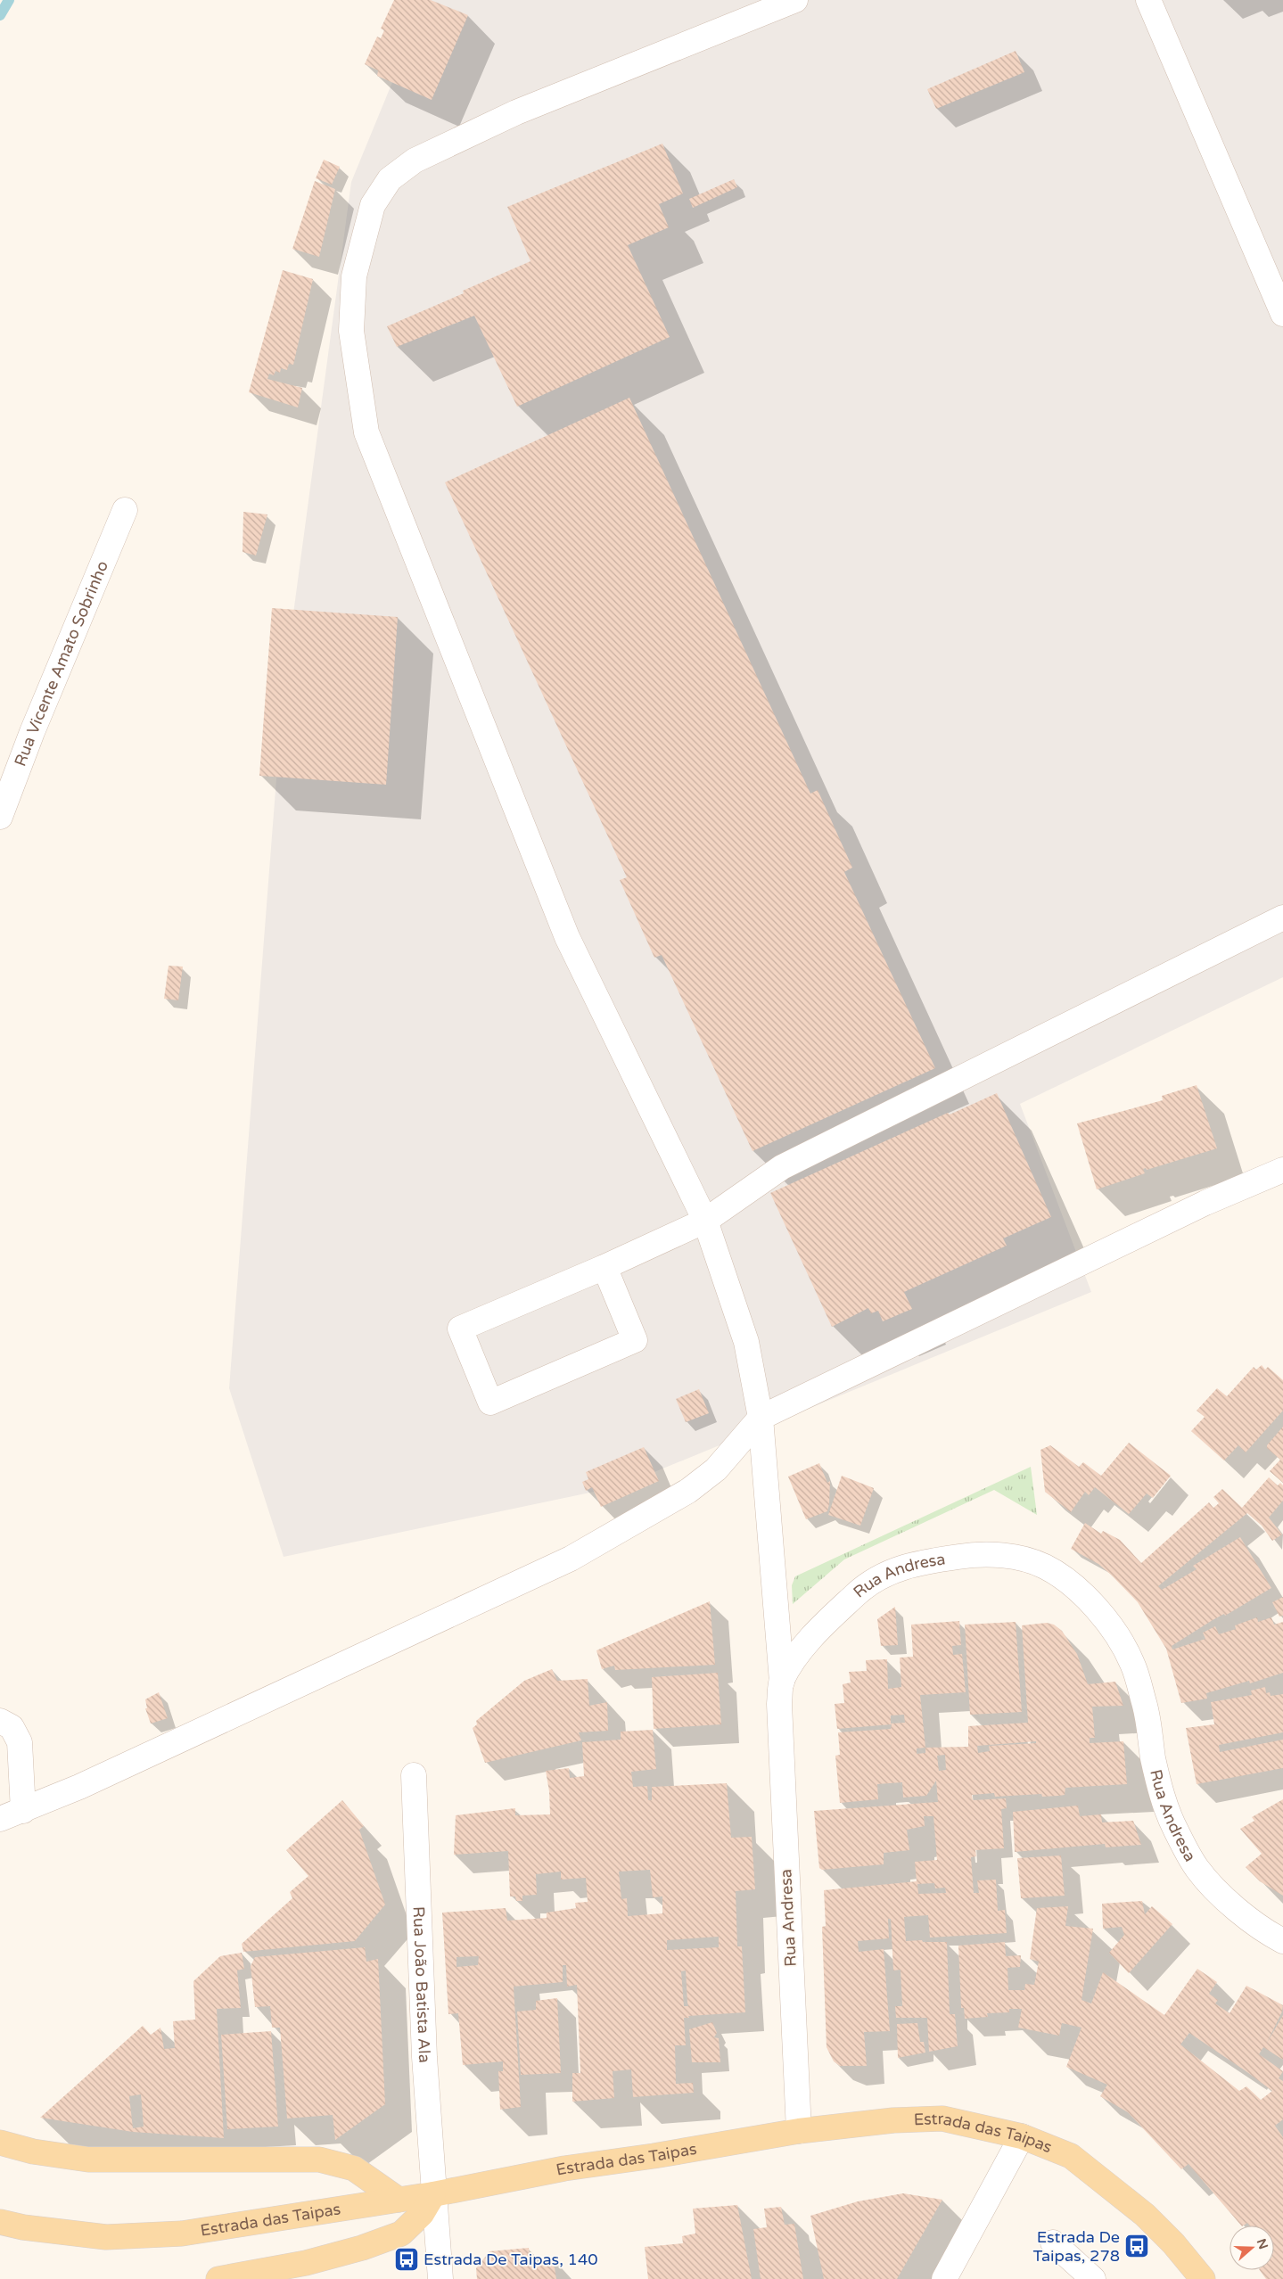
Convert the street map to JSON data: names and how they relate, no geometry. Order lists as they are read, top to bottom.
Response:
{
  "streets": {
    "main road": ["Estrada das Taipas"],
    "street": ["Rua Vicente Amato Sobrinho", "Rua Andresa", "Rua João Batista Ala"]
  },
  "crossings": [
    ["Rua Andresa", "Estrada das Taipas"],
    ["Rua João Batista Ala", "Estrada das Taipas"]
  ],
  "places": {
    "bus stop": ["Estrada De Taipas, 278", "Estrada De Taipas, 140"]
  },
  "north": "right"
}
